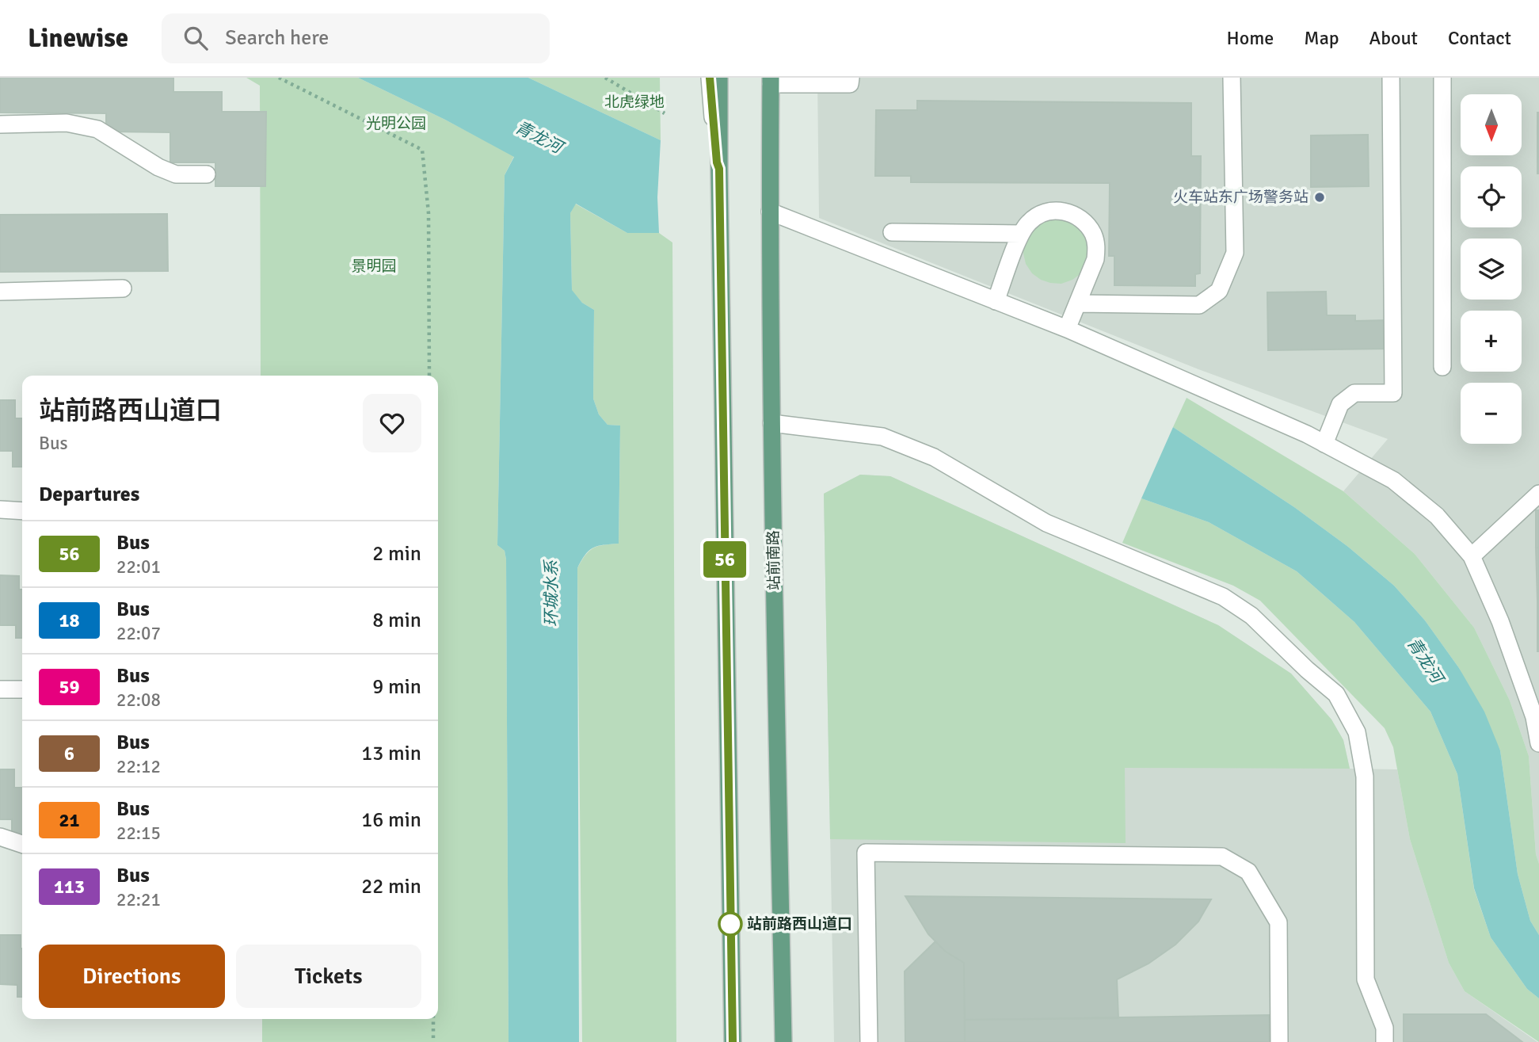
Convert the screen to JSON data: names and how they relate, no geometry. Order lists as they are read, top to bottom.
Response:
{
  "streets": {
    "main road": ["站前南路"]
  },
  "water": ["青龙河", "环城水系"],
  "parks": ["北虎绿地", "光明公园", "景明园"],
  "places": ["火车站东广场警务站", "站前路西山道口"],
  "lines": ["bus line 56"],
  "north": "bottom",
  "page": {
    "header": "Linewise",
    "search": "Search here",
    "nav": [
      "Home",
      "Map",
      "About",
      "Contact"
    ],
    "on_map": "56",
    "map_buttons": ["+", "−"],
    "heading": [
      ["站前路西山道口", "Bus"],
      "Departures"
    ],
    "list": [
      {
        "mark": "56",
        "name": "Bus",
        "note": "22:01",
        "value": "2 min"
      },
      {
        "mark": "18",
        "name": "Bus",
        "note": "22:07",
        "value": "8 min"
      },
      {
        "mark": "59",
        "name": "Bus",
        "note": "22:08",
        "value": "9 min"
      },
      {
        "mark": "6",
        "name": "Bus",
        "note": "22:12",
        "value": "13 min"
      },
      {
        "mark": "21",
        "name": "Bus",
        "note": "22:15",
        "value": "16 min"
      },
      {
        "mark": "113",
        "name": "Bus",
        "note": "22:21",
        "value": "22 min"
      }
    ],
    "buttons": ["Directions", "Tickets"]
  }
}
